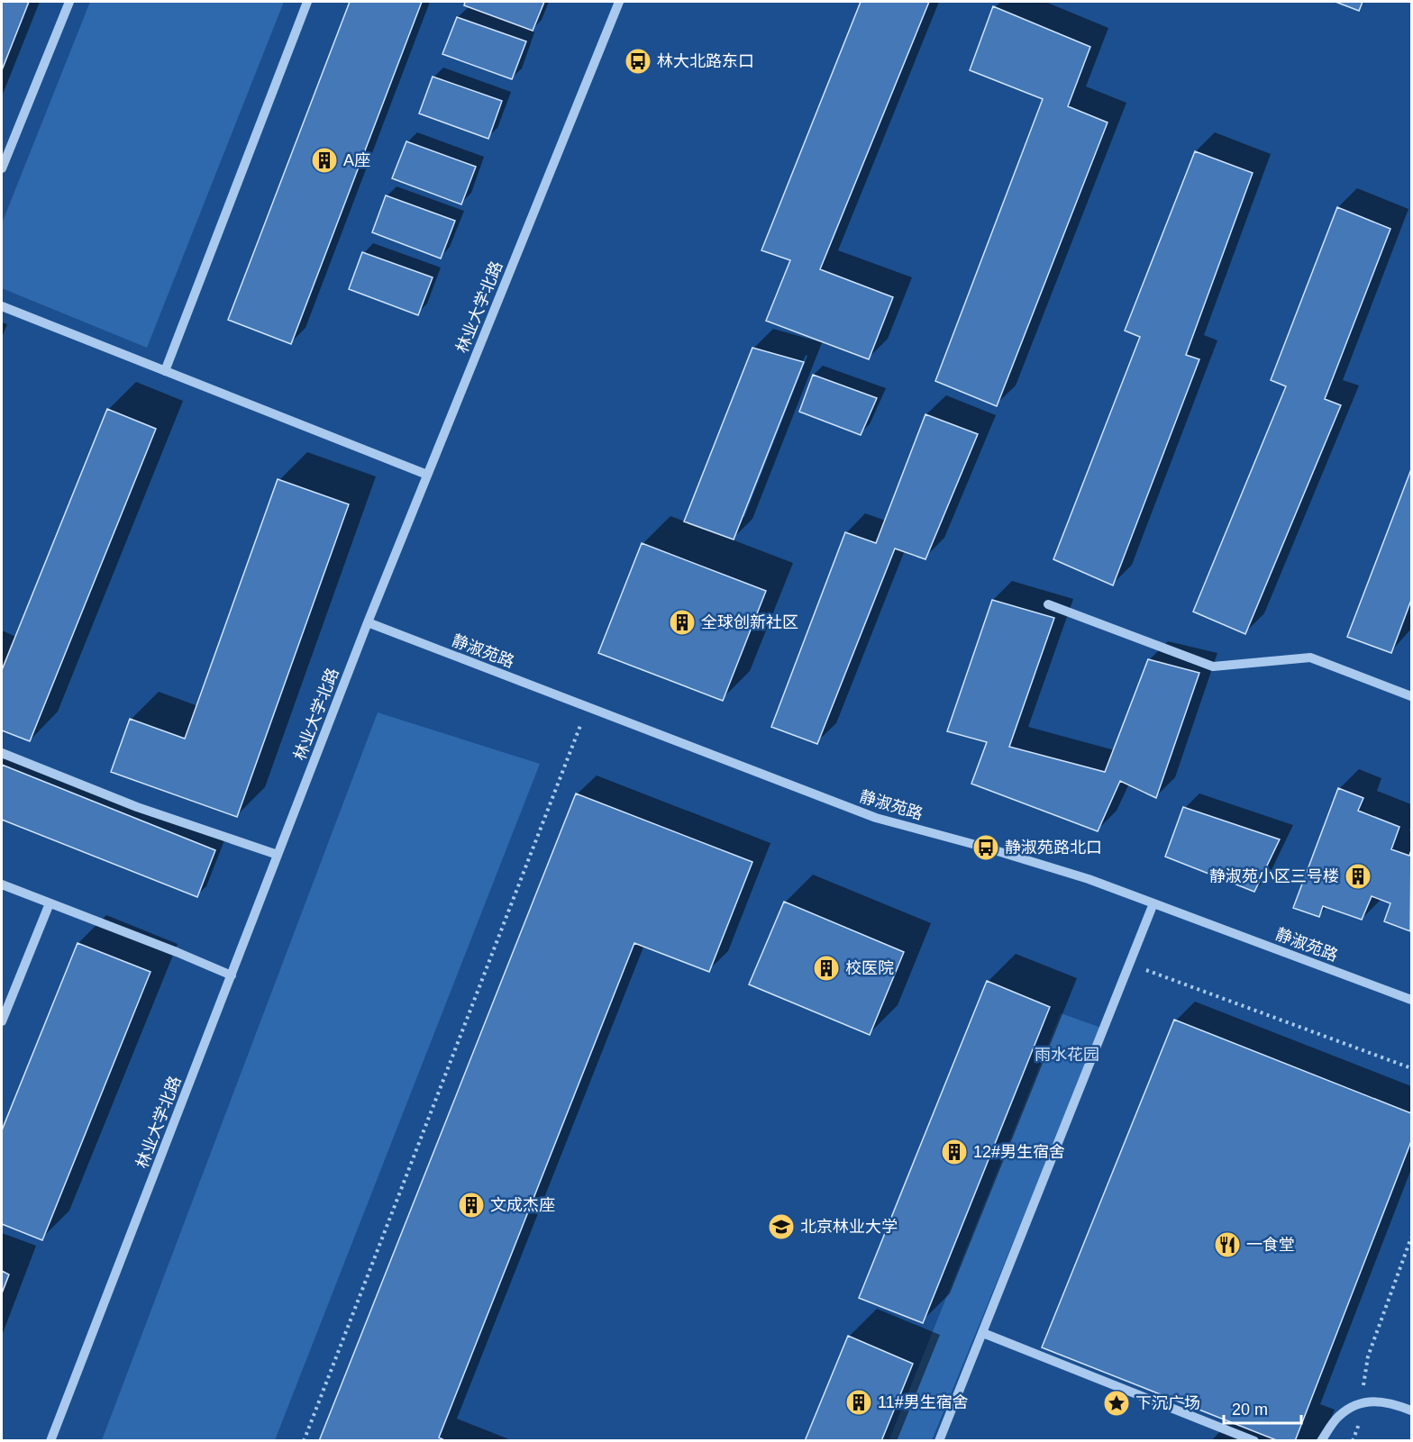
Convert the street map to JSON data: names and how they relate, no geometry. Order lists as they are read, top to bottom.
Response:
{
  "streets": {
    "street": ["林业大学北路", "静淑苑路"]
  },
  "crossings": [
    ["林业大学北路", "静淑苑路"]
  ],
  "parks": ["雨水花园"],
  "places": {
    "bus stop": ["林大北路东口", "静淑苑路北口"],
    "building": [
      "A座",
      "全球创新社区",
      "静淑苑小区三号楼",
      "校医院",
      "12#男生宿舍",
      "文成杰座",
      "11#男生宿舍"
    ],
    "school or university": ["北京林业大学"],
    "restaurant": ["一食堂"],
    "place": ["下沉广场"]
  },
  "scale_bar": "20 m"
}
